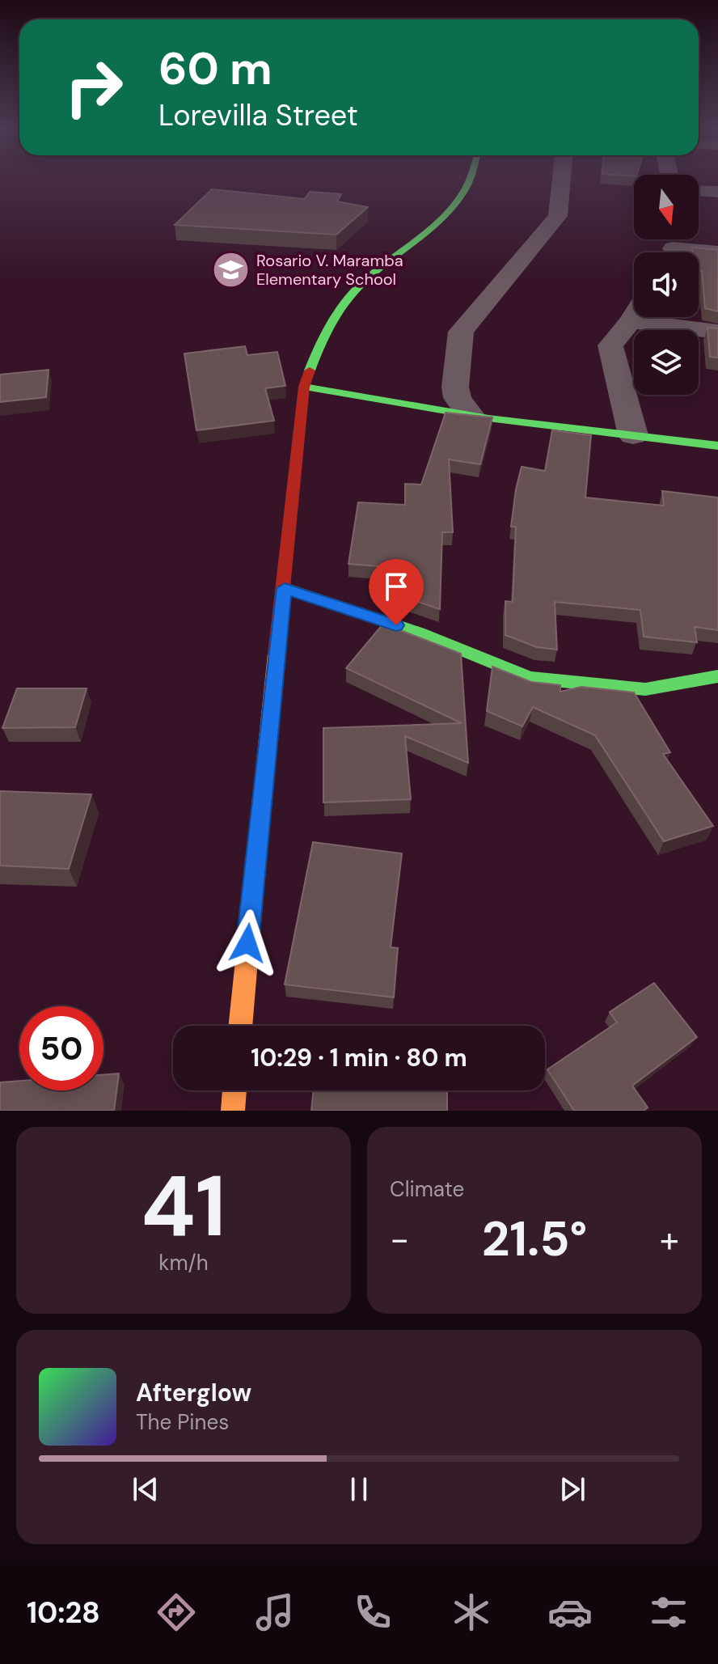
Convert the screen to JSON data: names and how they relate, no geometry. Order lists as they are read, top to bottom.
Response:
{
  "places": {
    "school or university": ["Rosario V. Maramba Elementary School"]
  },
  "north": "bottom",
  "page": {
    "turn": ["60 m", "Lorevilla Street"],
    "limit": "50",
    "trip": "10:29 · 1 min · 80 m",
    "tile": [
      ["41", "km/h"],
      "Climate"
    ],
    "heat": ["−", "21.5°", "+"],
    "song": ["Afterglow", "The Pines"],
    "tabs": "10:28"
  }
}
